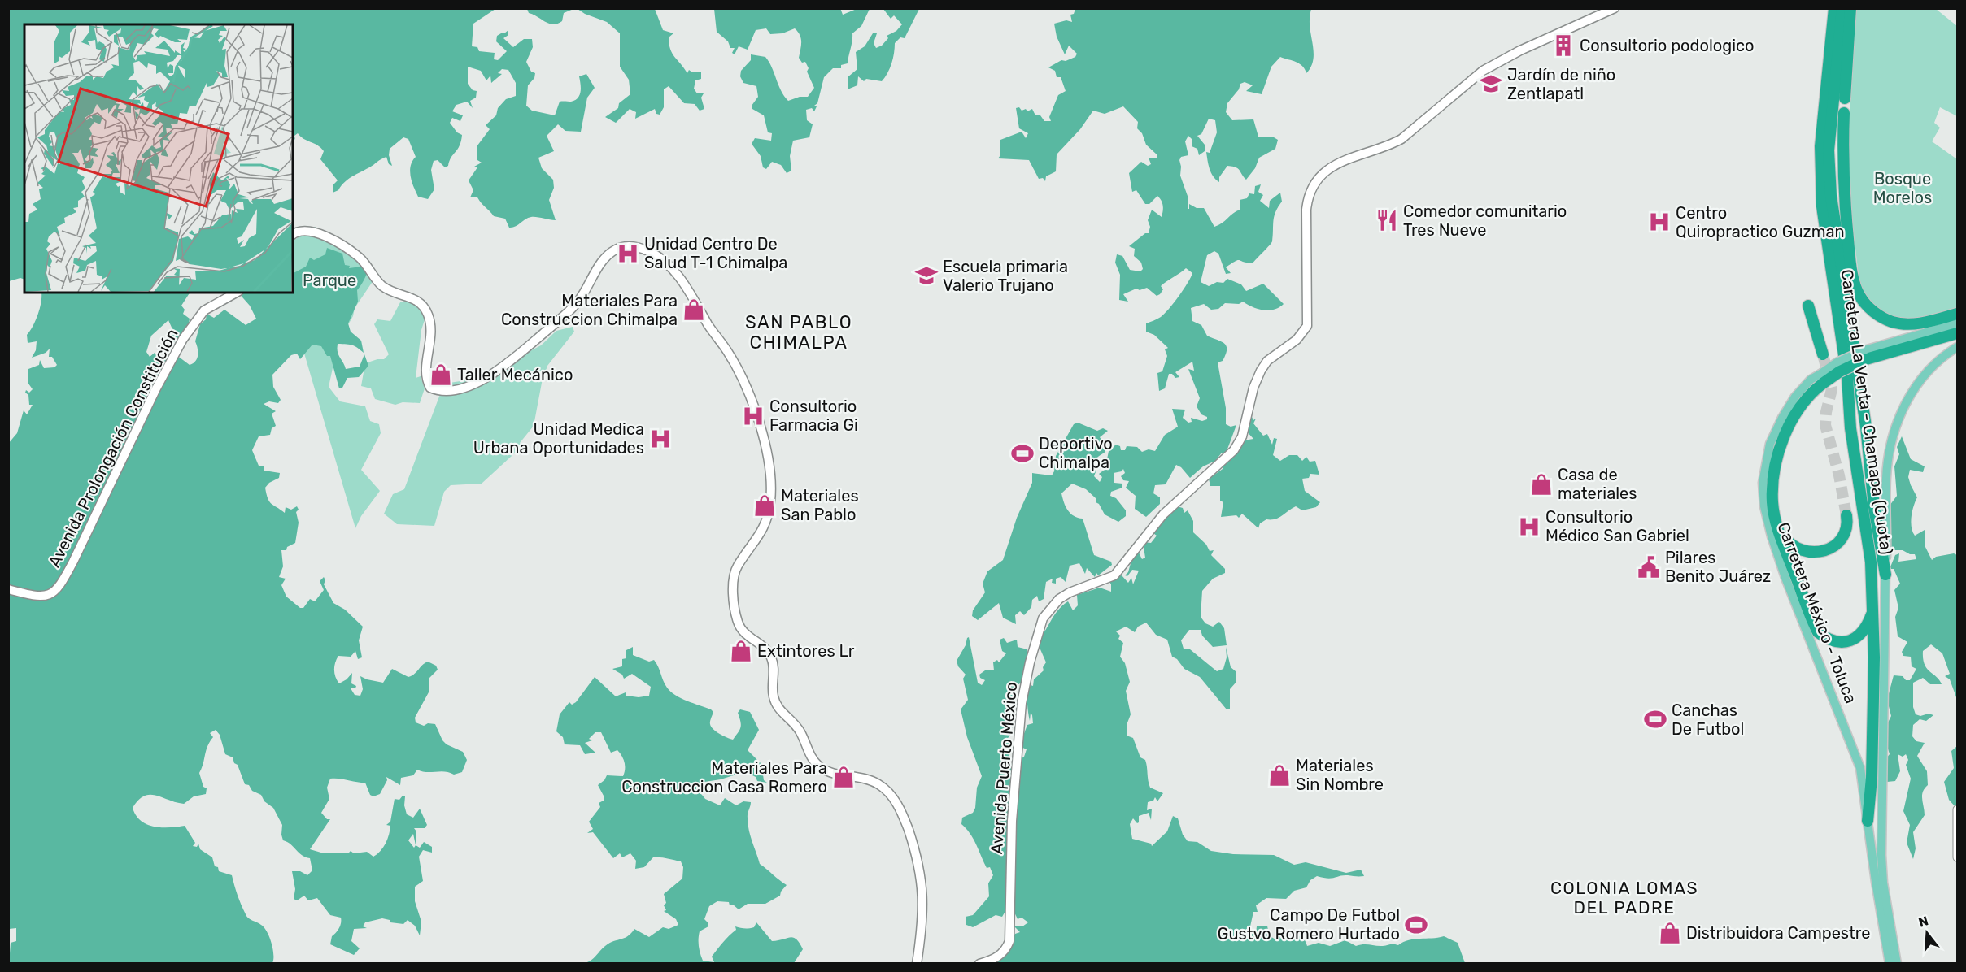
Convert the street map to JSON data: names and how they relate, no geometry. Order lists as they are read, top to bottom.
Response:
{
  "streets": {
    "highway": ["Carretera La Venta - Chamapa (Cuota)"],
    "main road": ["Avenida Prolongación Constitución", "Carretera México - Toluca", "Avenida Puerto México"]
  },
  "crossings": [
    ["Carretera La Venta - Chamapa (Cuota)", "Carretera México - Toluca"]
  ],
  "districts": ["SAN PABLO CHIMALPA", "COLONIA LOMAS DEL PADRE"],
  "parks": ["Bosque Morelos", "Parque"],
  "places": {
    "building": ["Consultorio podologico"],
    "school or university": ["Jardín de niño Zentlapatl", "Escuela primaria Valerio Trujano"],
    "restaurant": ["Comedor comunitario Tres Nueve"],
    "hospital": [
      "Centro Quiropractico Guzman",
      "Unidad Centro De Salud T-1 Chimalpa",
      "Consultorio Farmacia Gi",
      "Unidad Medica Urbana Oportunidades",
      "Consultorio Médico San Gabriel"
    ],
    "shop": [
      "Materiales Para Construccion Chimalpa",
      "Taller Mecánico",
      "Casa de materiales",
      "Materiales San Pablo",
      "Extintores Lr",
      "Materiales Sin Nombre",
      "Materiales Para Construccion Casa Romero",
      "Distribuidora Campestre"
    ],
    "sports": ["Deportivo Chimalpa", "Canchas De Futbol", "Campo De Futbol Gustvo Romero Hurtado"],
    "public building": ["Pilares Benito Juárez"]
  },
  "north": "top"
}
